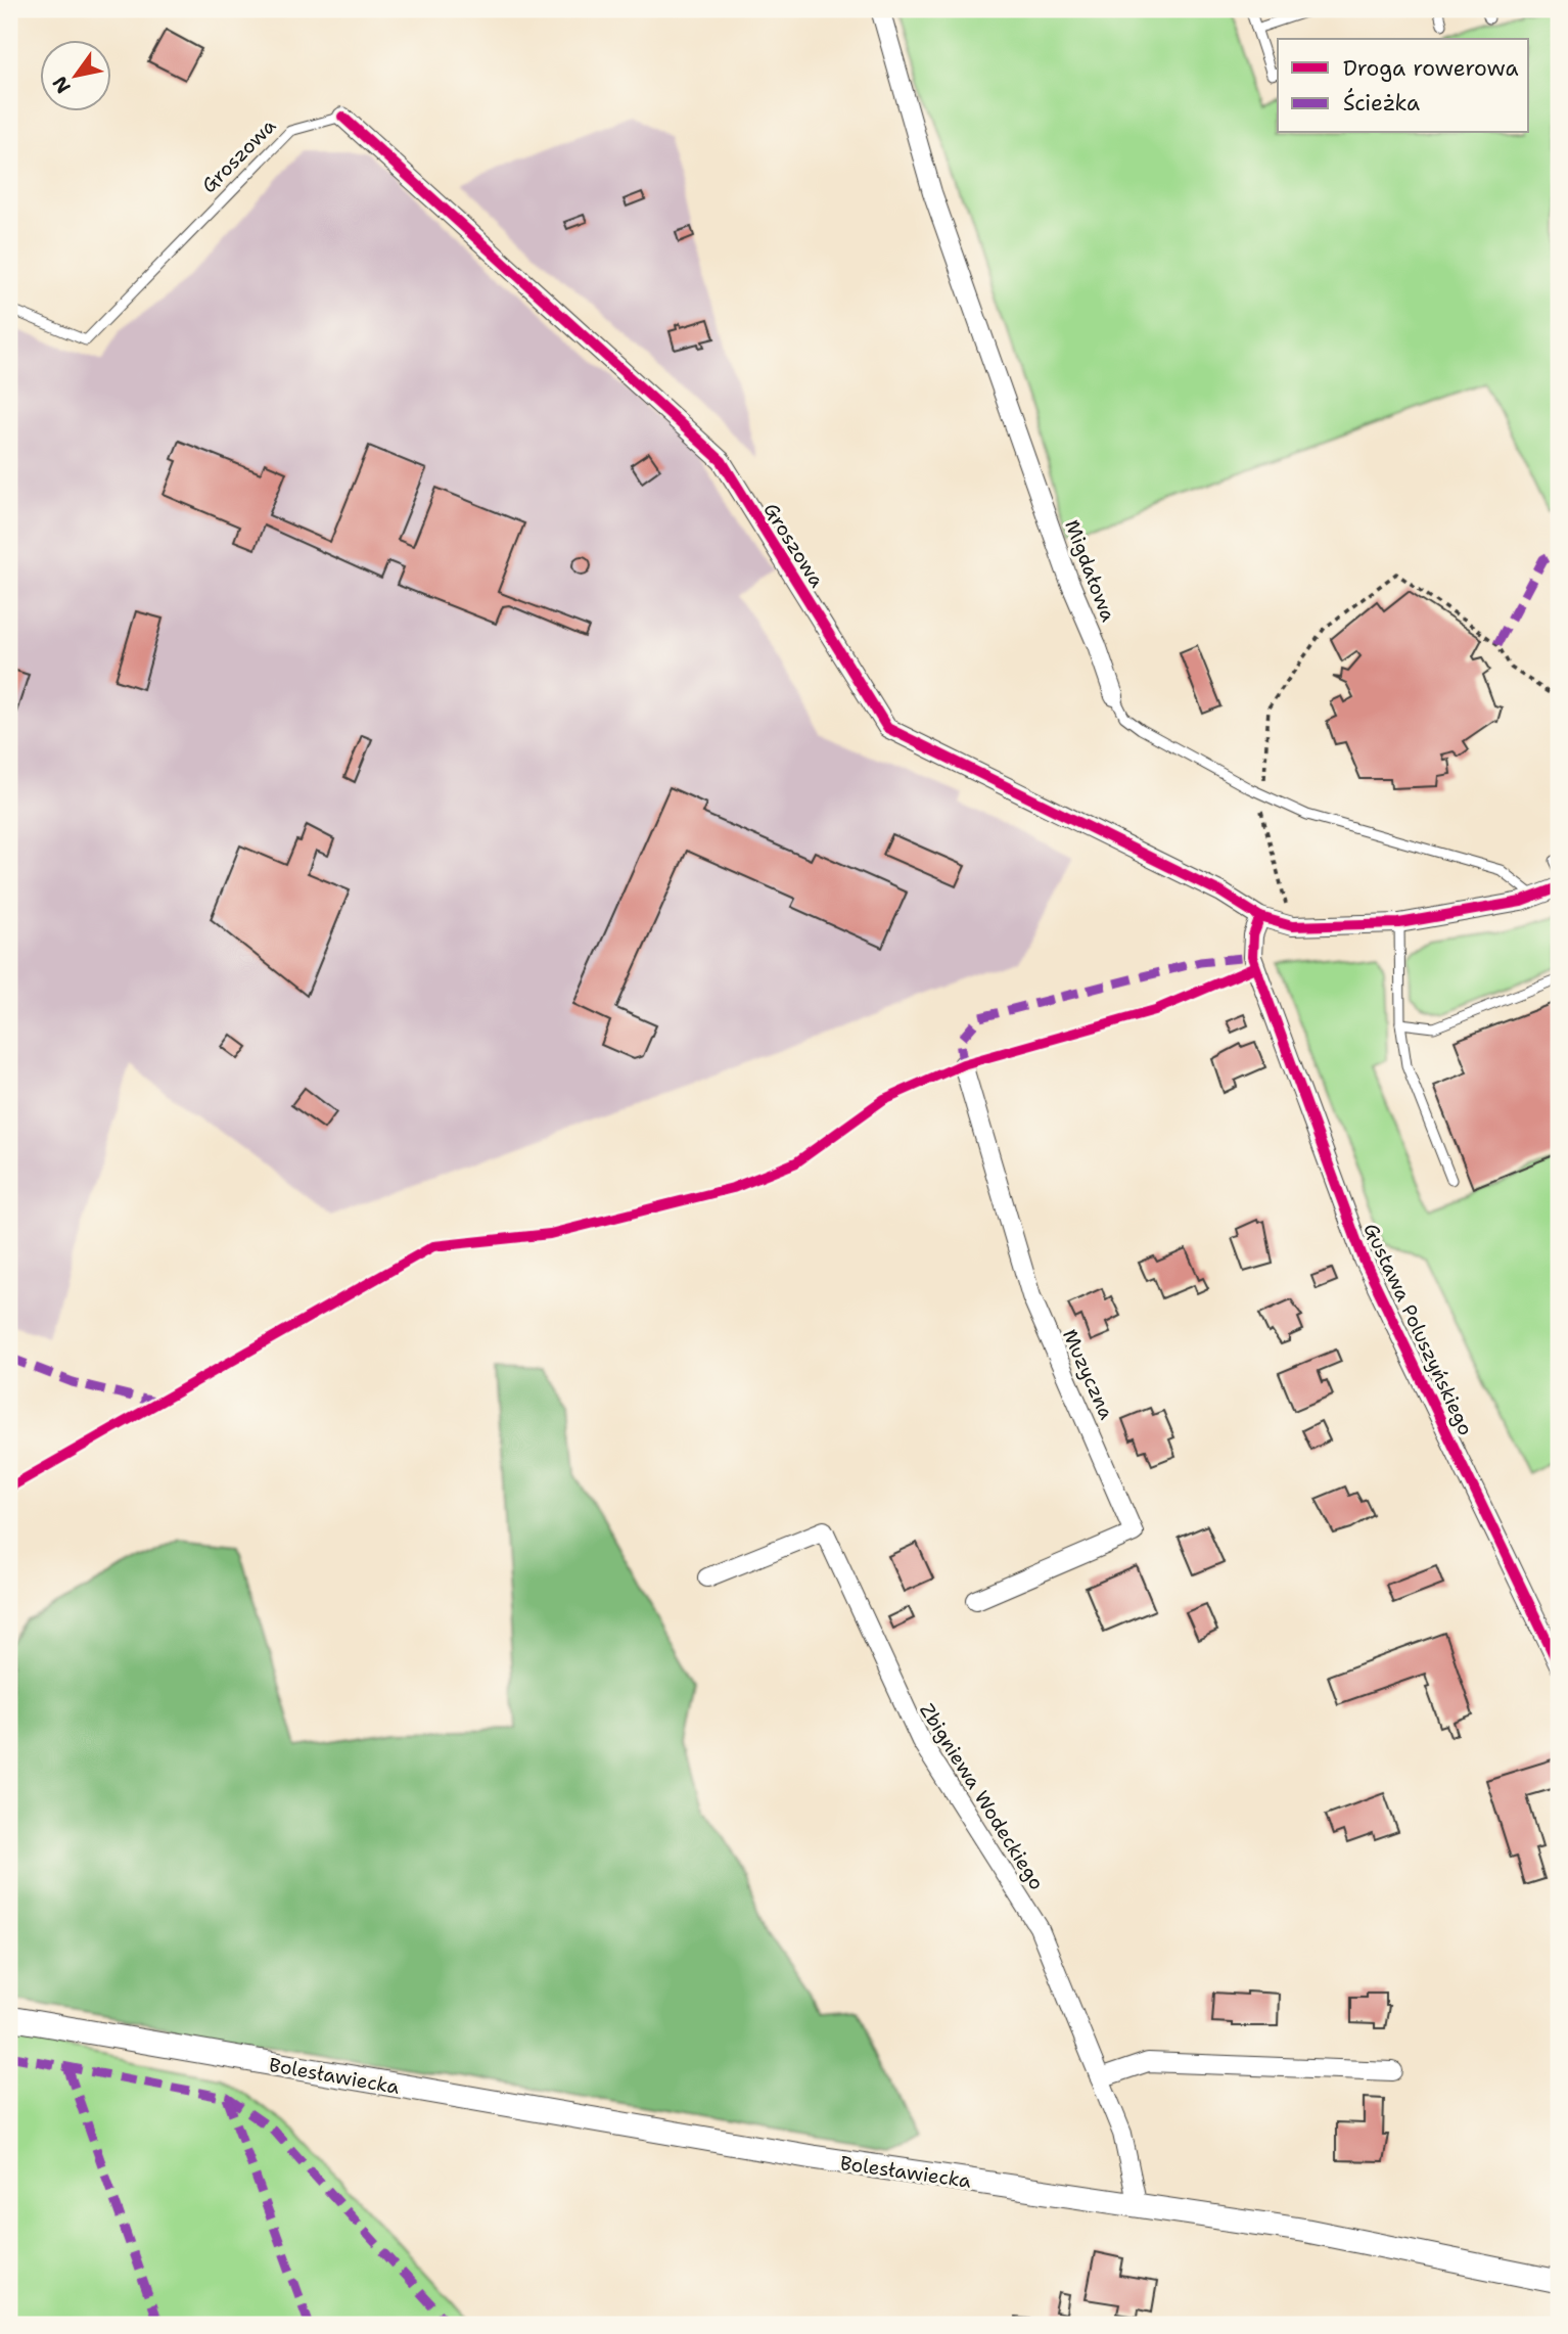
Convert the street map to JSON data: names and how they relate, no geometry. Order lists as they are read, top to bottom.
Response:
{
  "streets": {
    "street": [
      "Groszowa",
      "Migdałowa",
      "Gustawa Poluszyńskiego",
      "Muzyczna",
      "Zbigniewa Wodeckiego",
      "Bolesławiecka"
    ]
  },
  "crossings": [
    ["Groszowa", "Migdałowa"],
    ["Groszowa", "Gustawa Poluszyńskiego"],
    ["Zbigniewa Wodeckiego", "Bolesławiecka"]
  ],
  "legend": ["Droga rowerowa", "Ścieżka"],
  "north": "bottom left"
}
